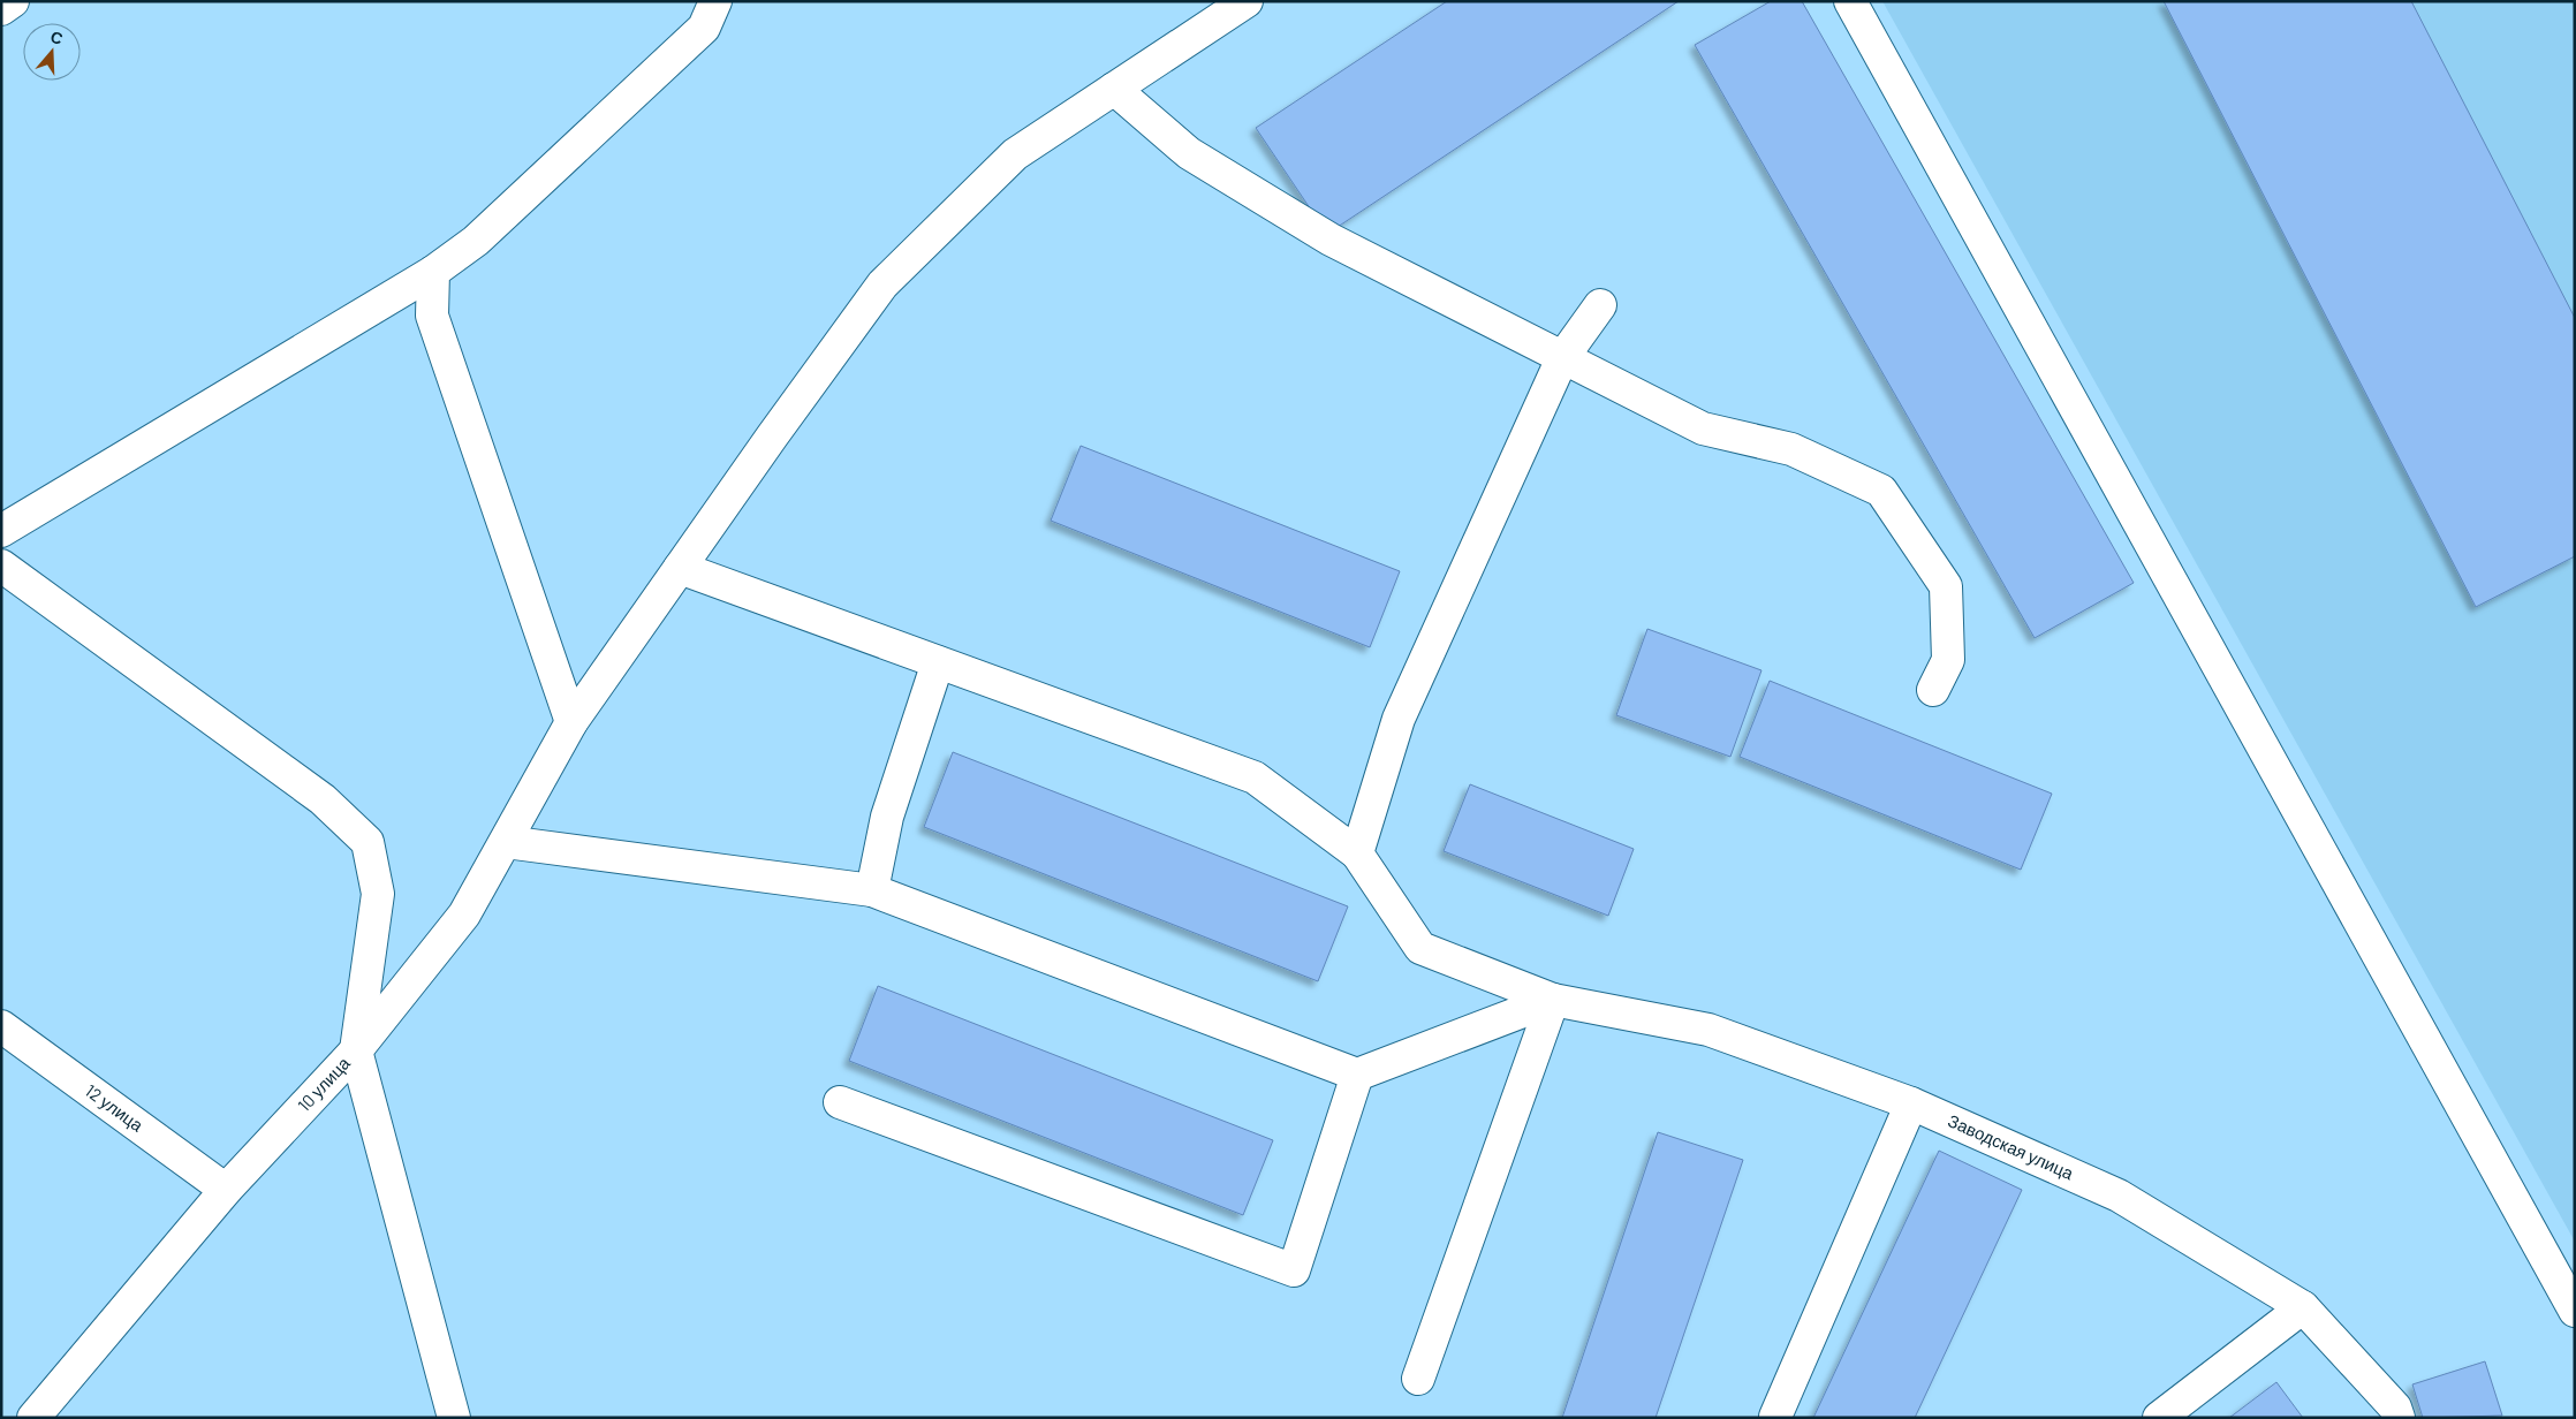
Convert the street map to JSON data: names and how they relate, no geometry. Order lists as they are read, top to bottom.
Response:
{
  "streets": {
    "street": ["10 улица", "12 улица", "Заводская улица"]
  },
  "crossings": [
    ["10 улица", "12 улица"]
  ],
  "north": "top"
}
